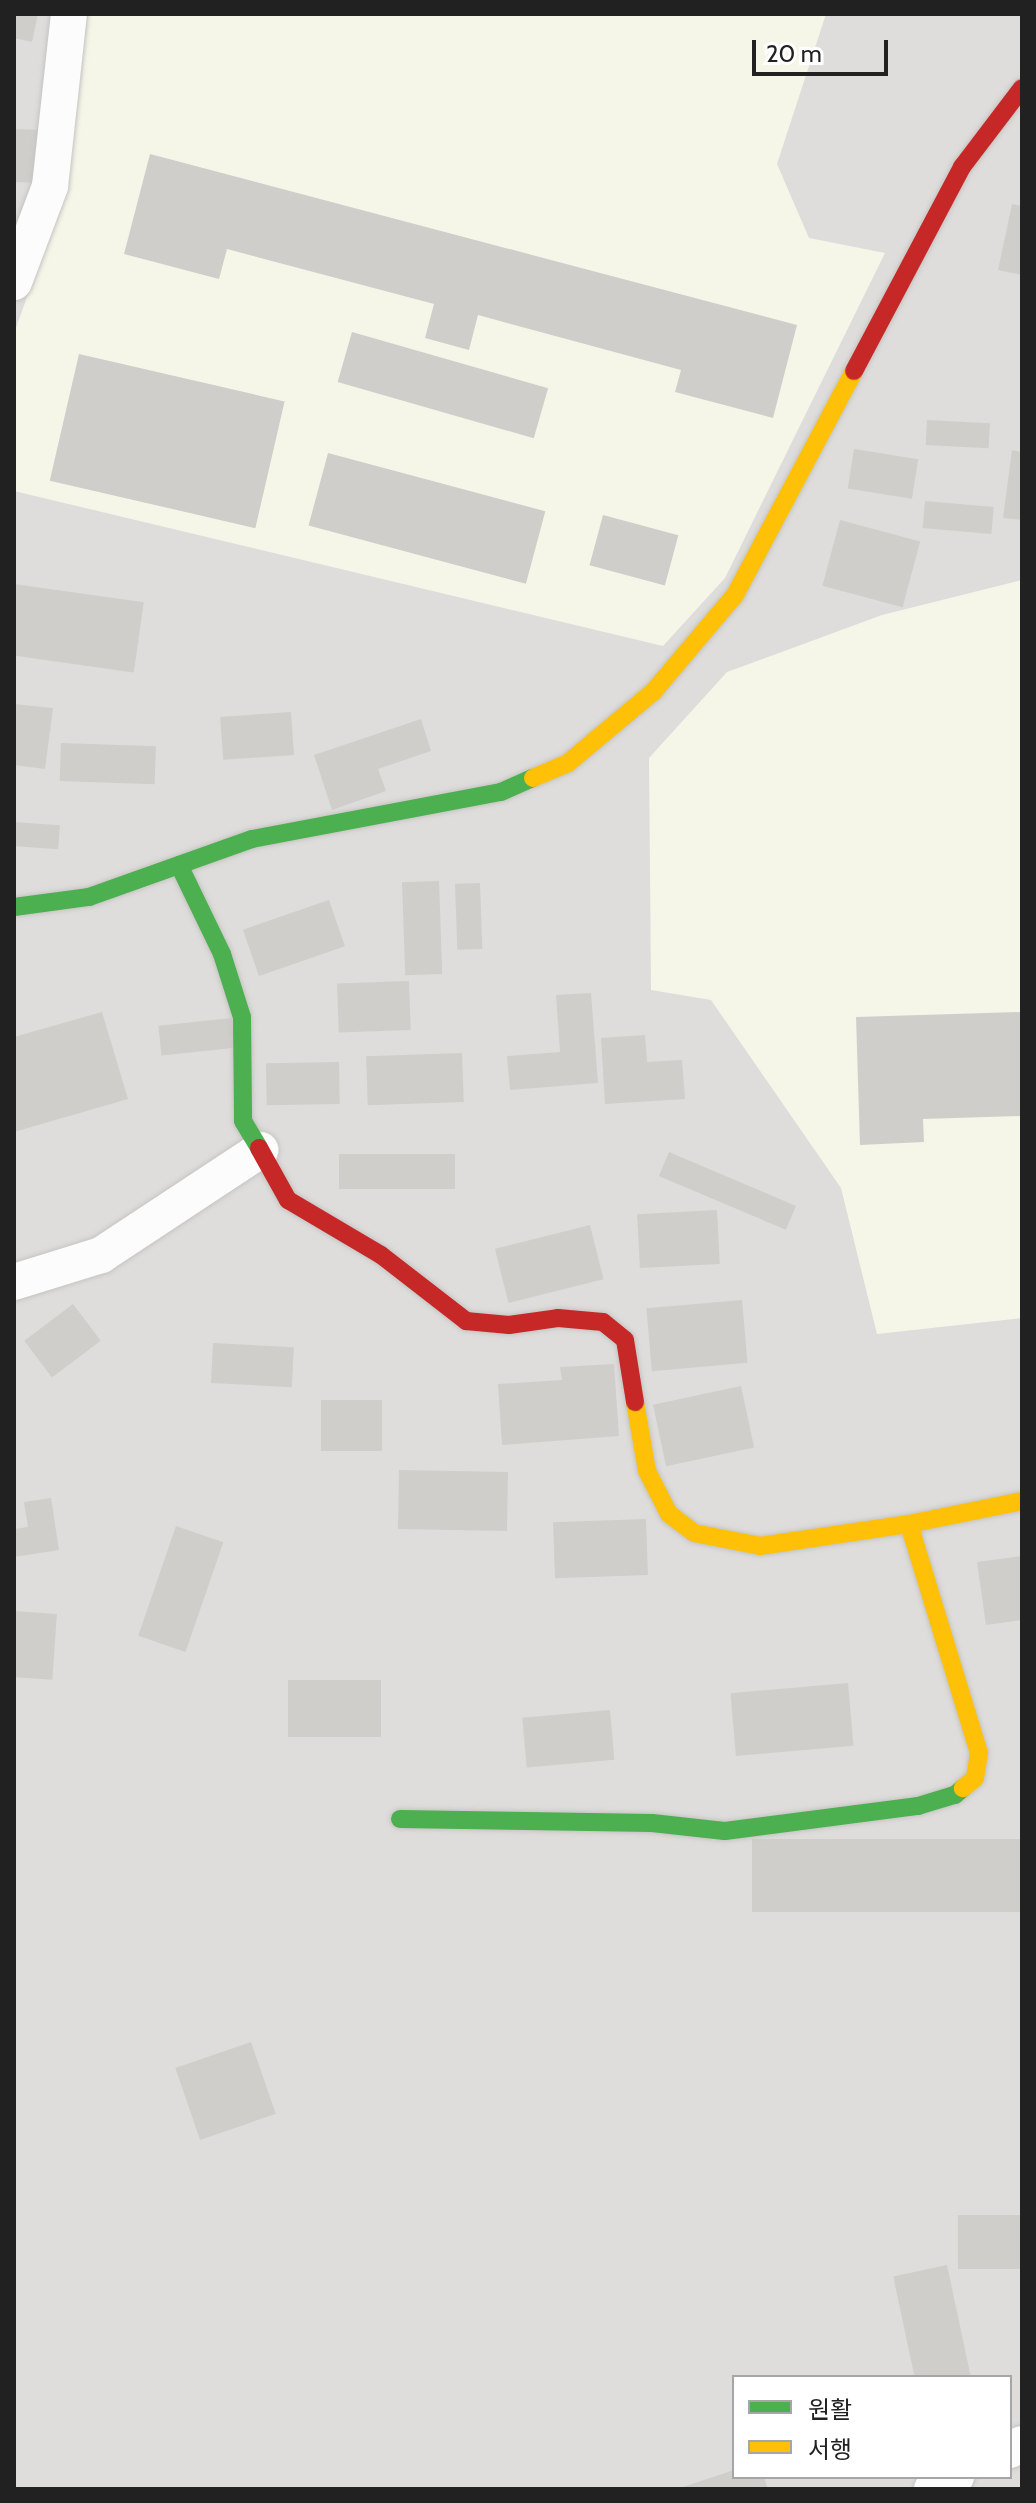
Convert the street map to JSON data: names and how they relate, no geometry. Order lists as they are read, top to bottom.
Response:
{
  "legend": ["원활", "서행"],
  "scale_bar": "20 m"
}
